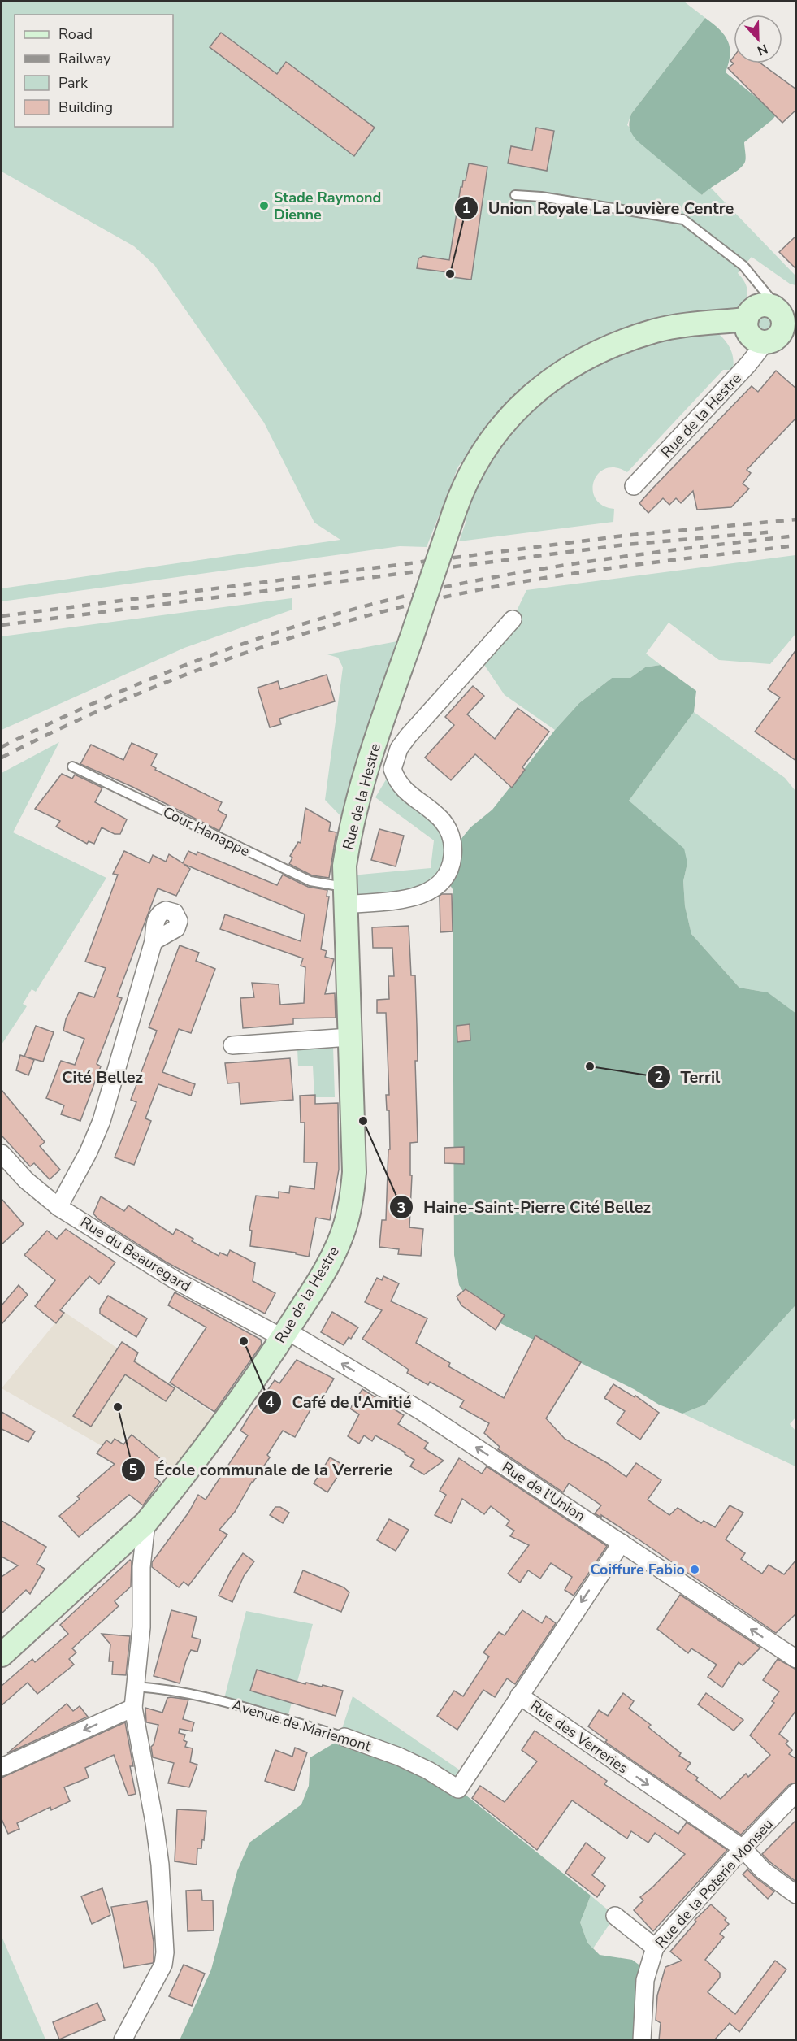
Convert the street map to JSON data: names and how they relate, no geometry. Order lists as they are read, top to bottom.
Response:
{
  "streets": {
    "street": [
      "Rue de la Hestre",
      "Rue du Beauregard",
      "Rue de l'Union",
      "Avenue de Mariemont",
      "Rue des Verreries",
      "Rue de la Poterie Monseu"
    ],
    "lane": ["Cour Hanappe"]
  },
  "crossings": [
    ["Rue de la Hestre", "Cour Hanappe"],
    ["Rue de la Hestre", "Rue du Beauregard"],
    ["Rue de la Hestre", "Rue de l'Union"],
    ["Rue du Beauregard", "Rue de l'Union"],
    ["Rue de l'Union", "Rue des Verreries"],
    ["Avenue de Mariemont", "Rue des Verreries"],
    ["Rue des Verreries", "Rue de la Poterie Monseu"]
  ],
  "one_way": ["Rue de l'Union"],
  "districts": ["Cité Bellez"],
  "places": [
    "Stade Raymond Dienne",
    "Union Royale La Louvière Centre",
    "Terril",
    "Haine-Saint-Pierre Cité Bellez",
    "Café de l'Amitié",
    "École communale de la Verrerie",
    "Coiffure Fabio"
  ],
  "legend": [
    "Road",
    "Railway",
    "Park",
    "Building"
  ],
  "north": "bottom"
}
